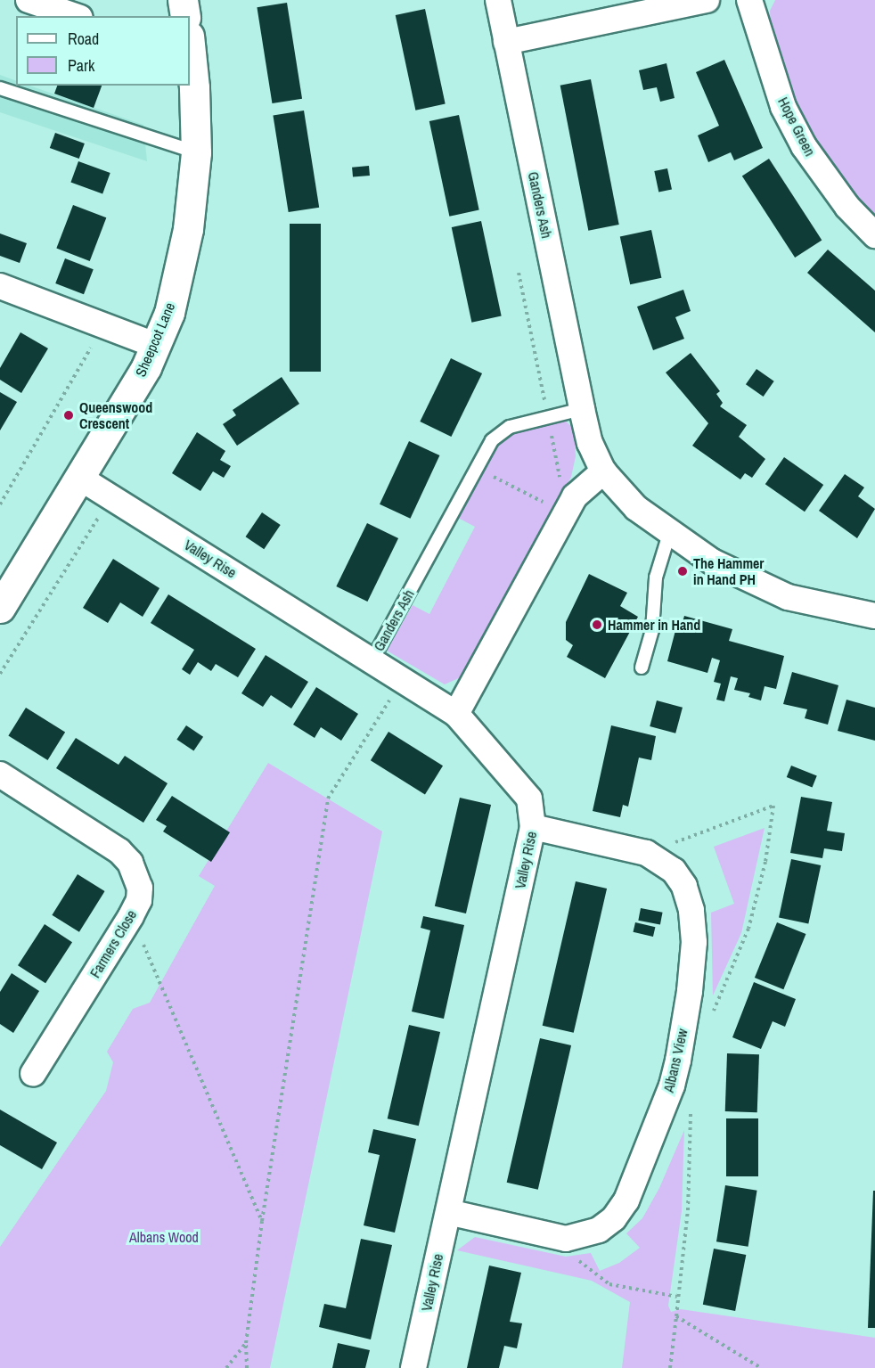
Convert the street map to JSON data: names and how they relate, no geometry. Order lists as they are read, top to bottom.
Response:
{
  "streets": {
    "street": [
      "Hope Green",
      "Ganders Ash",
      "Sheepcot Lane",
      "Valley Rise",
      "Farmers Close",
      "Albans View"
    ]
  },
  "crossings": [
    ["Ganders Ash", "Valley Rise"],
    ["Sheepcot Lane", "Valley Rise"],
    ["Valley Rise", "Albans View"]
  ],
  "parks": ["Albans Wood"],
  "places": ["Queenswood Crescent", "The Hammer in Hand PH", "Hammer in Hand"],
  "legend": ["Road", "Park"]
}
